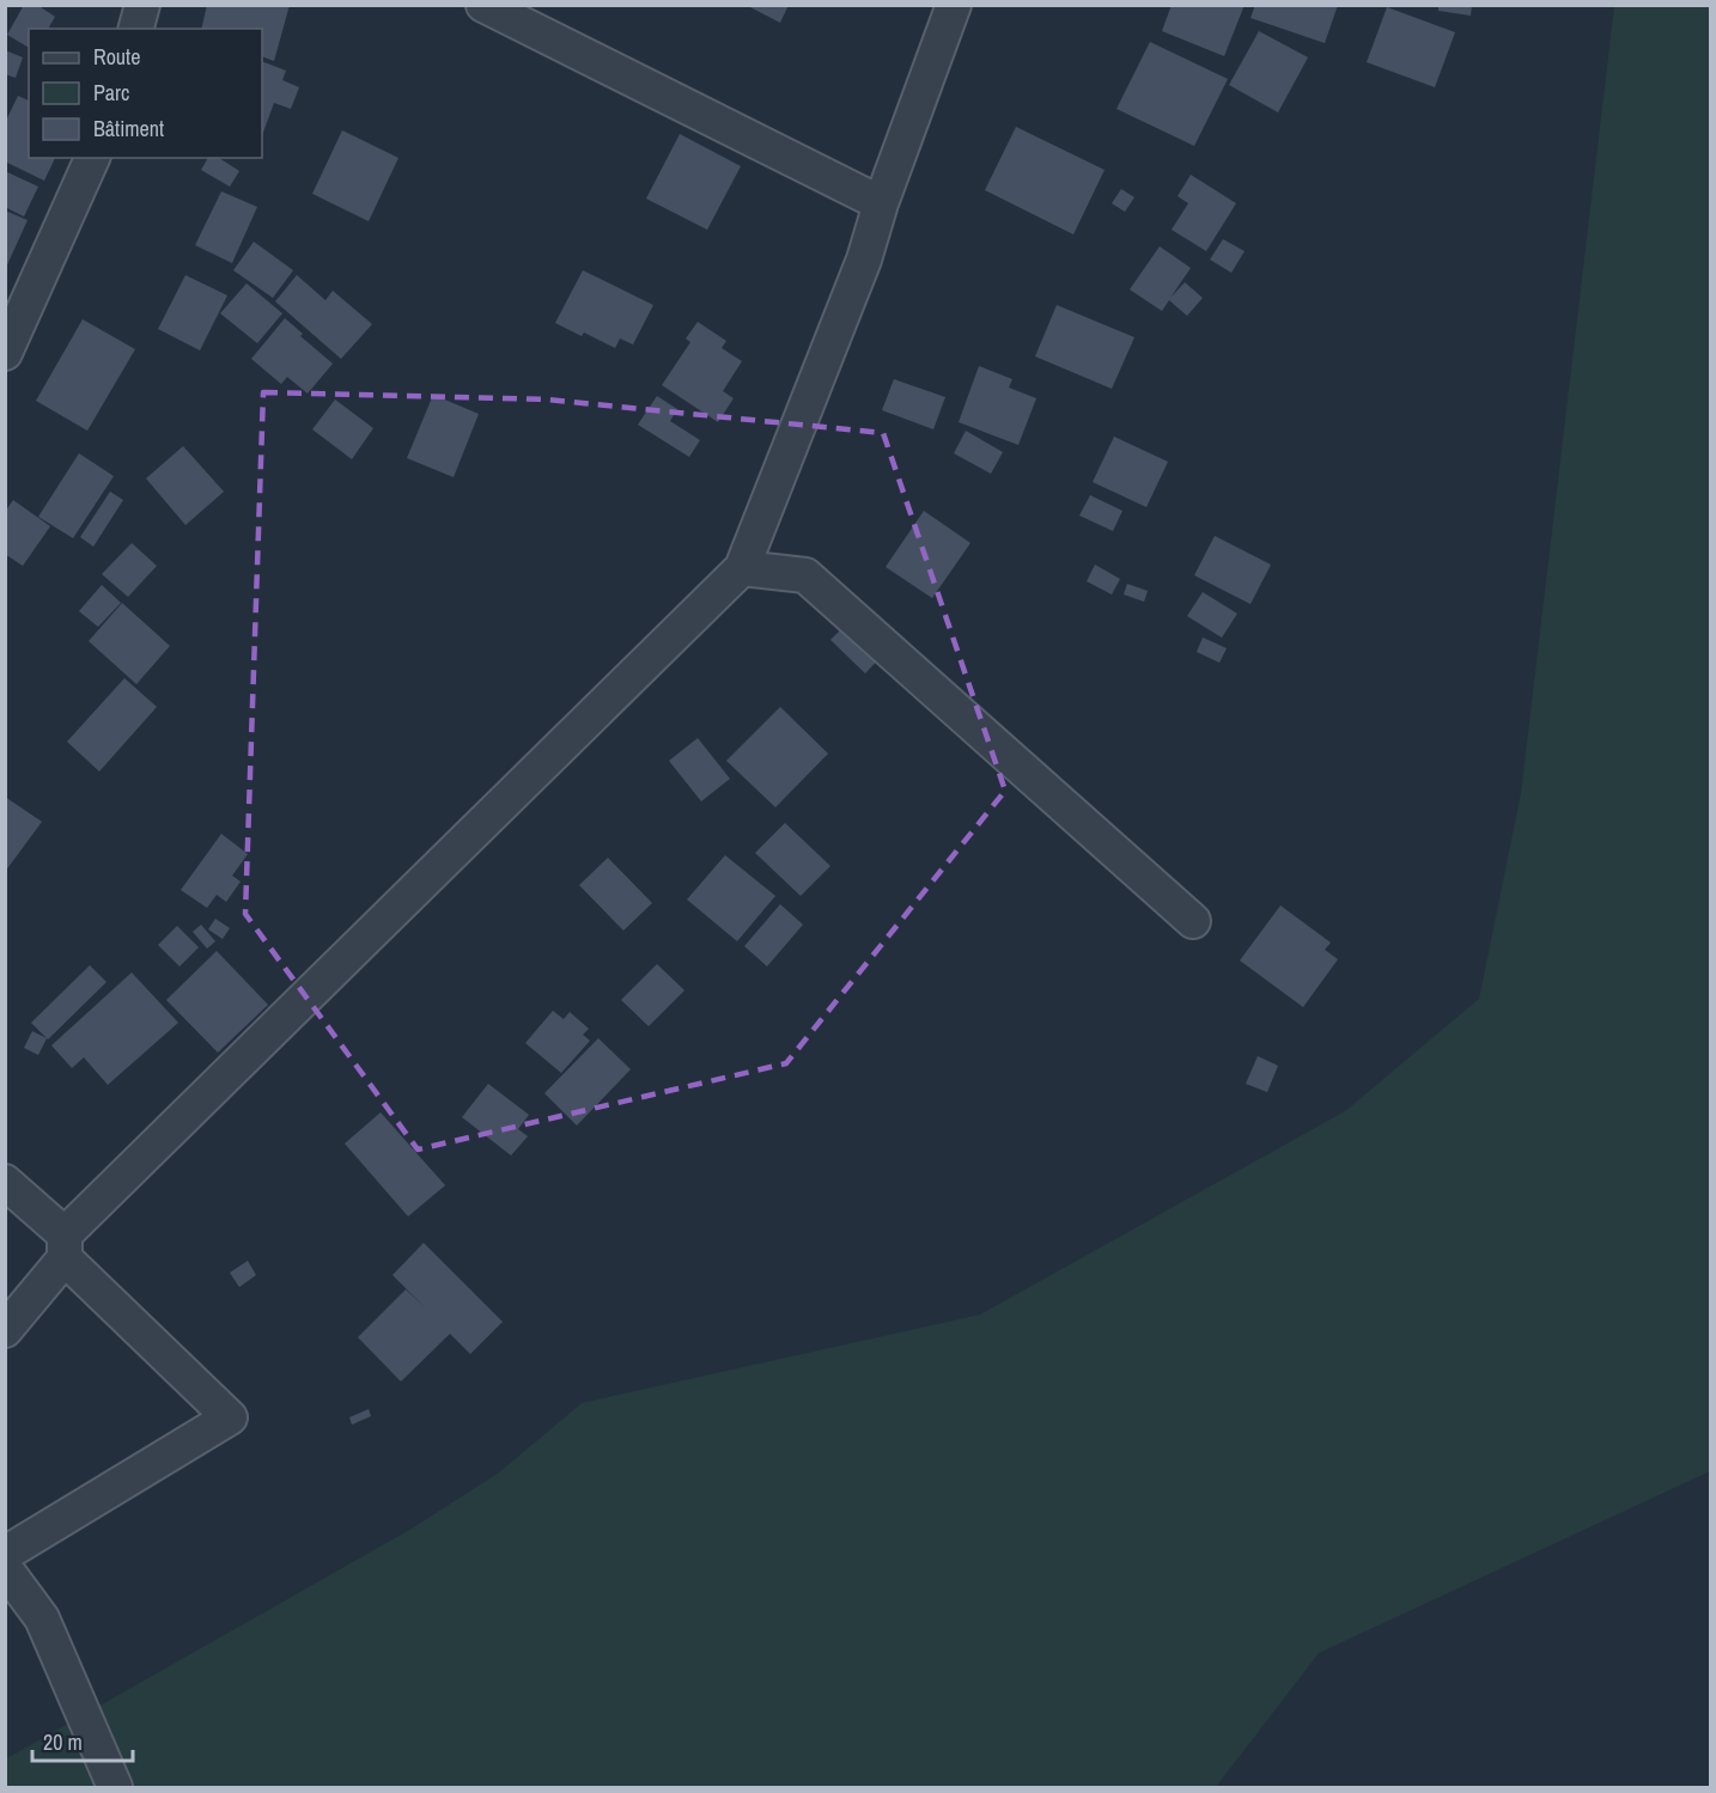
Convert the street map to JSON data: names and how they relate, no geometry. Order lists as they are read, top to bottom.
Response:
{
  "legend": ["Route", "Parc", "Bâtiment"],
  "scale_bar": "20 m"
}
